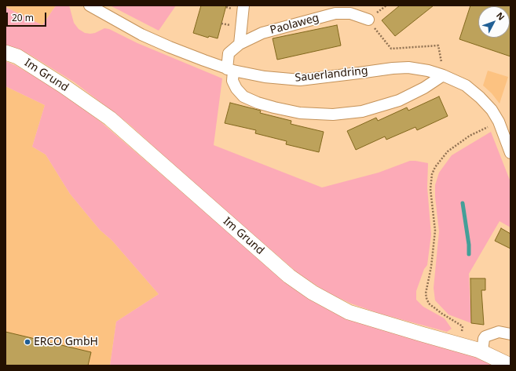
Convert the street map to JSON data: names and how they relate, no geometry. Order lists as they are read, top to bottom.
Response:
{
  "streets": {
    "main road": ["Im Grund"],
    "street": ["Paolaweg", "Sauerlandring"]
  },
  "crossings": [
    ["Paolaweg", "Sauerlandring"]
  ],
  "places": ["ERCO GmbH"],
  "scale_bar": "20 m",
  "north": "top right"
}
